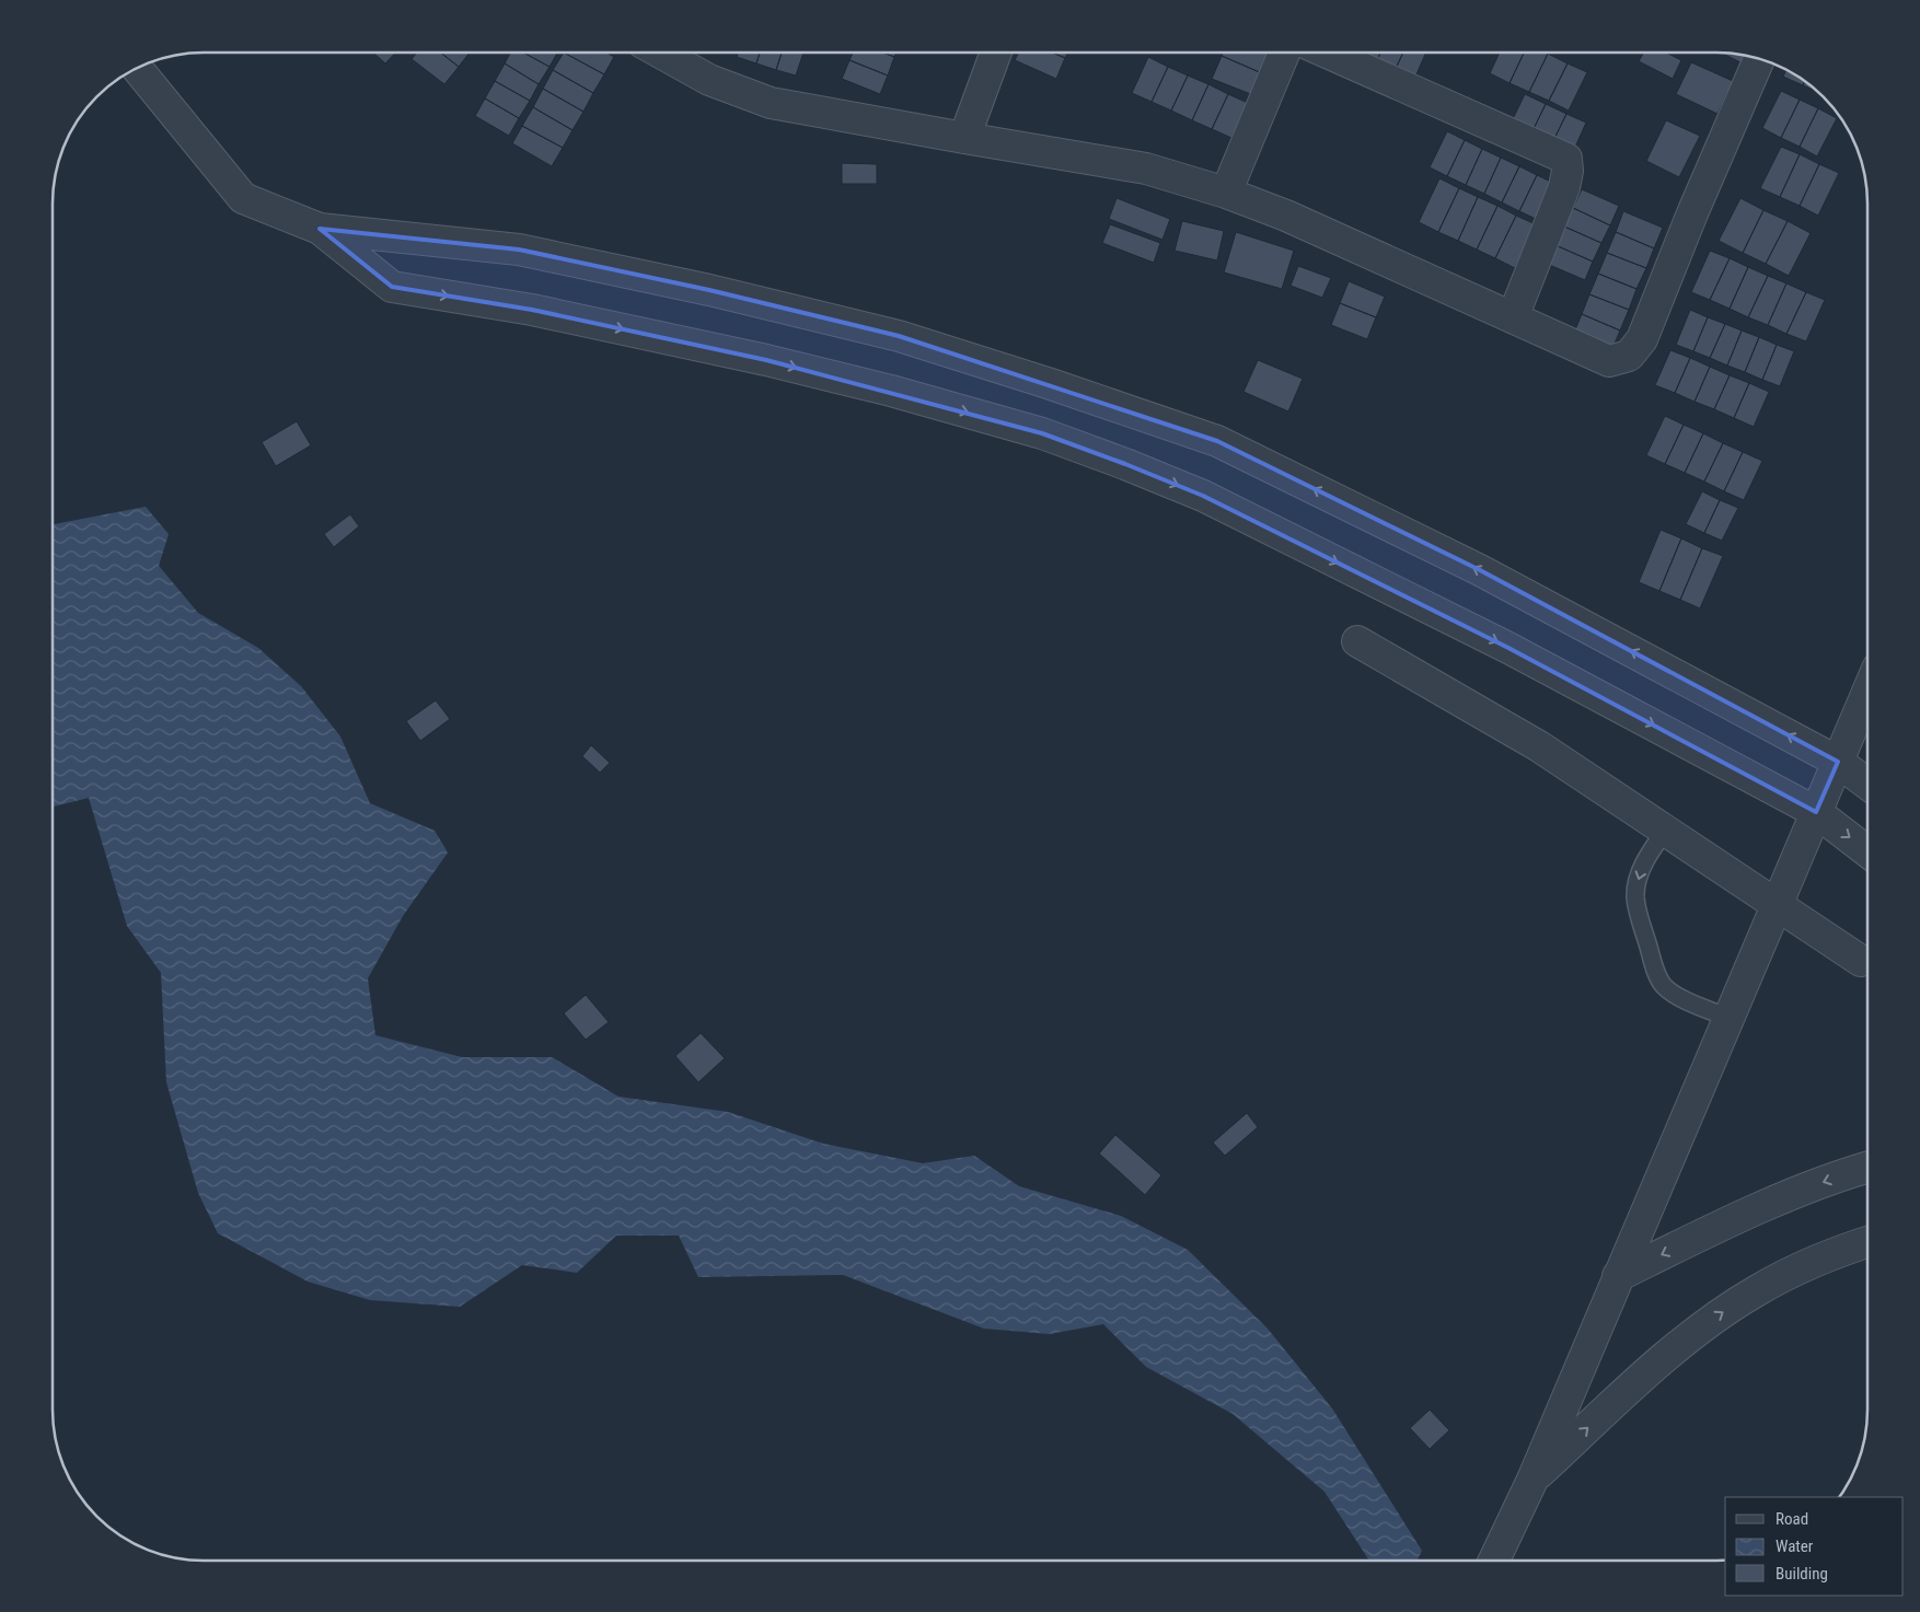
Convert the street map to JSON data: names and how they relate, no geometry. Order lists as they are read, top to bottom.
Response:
{
  "legend": ["Road", "Water", "Building"]
}
